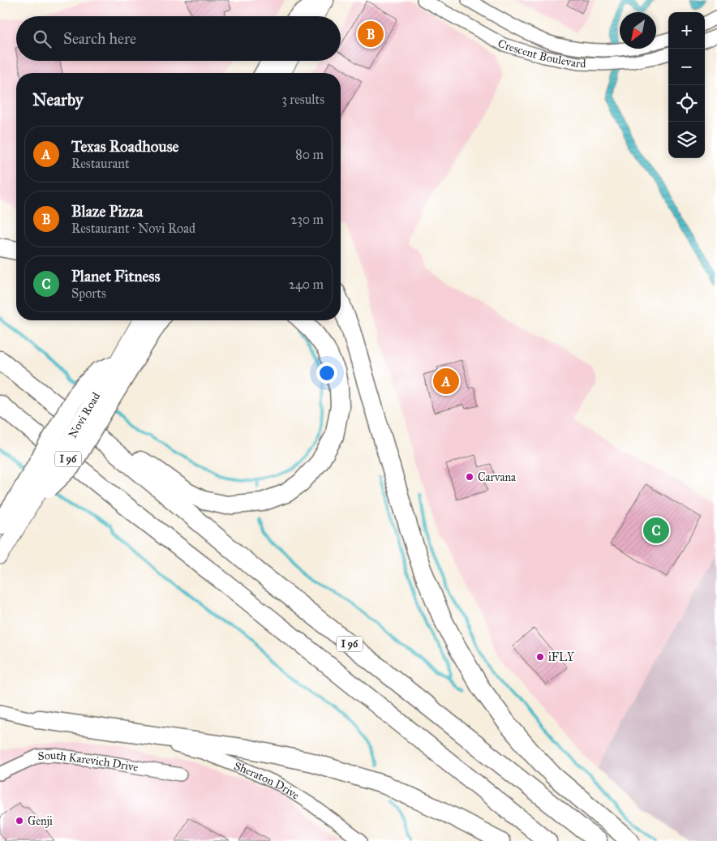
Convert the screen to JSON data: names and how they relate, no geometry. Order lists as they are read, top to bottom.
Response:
{
  "streets": {
    "highway": ["I 96"],
    "street": ["Crescent Boulevard", "South Karevich Drive", "Sheraton Drive"]
  },
  "places": ["Carvana", "iFLY", "Genji"],
  "north": "bottom left",
  "page": {
    "map_buttons": ["+", "−"],
    "search": "Search here",
    "pins": ["B", "A", "C"],
    "heading": ["Nearby", "3 results"],
    "list": [
      {
        "mark": "A",
        "name": "Texas Roadhouse",
        "note": "Restaurant",
        "value": "80 m"
      },
      {
        "mark": "B",
        "name": "Blaze Pizza",
        "note": "Restaurant · Novi Road",
        "value": "230 m"
      },
      {
        "mark": "C",
        "name": "Planet Fitness",
        "note": "Sports",
        "value": "240 m"
      }
    ]
  }
}
